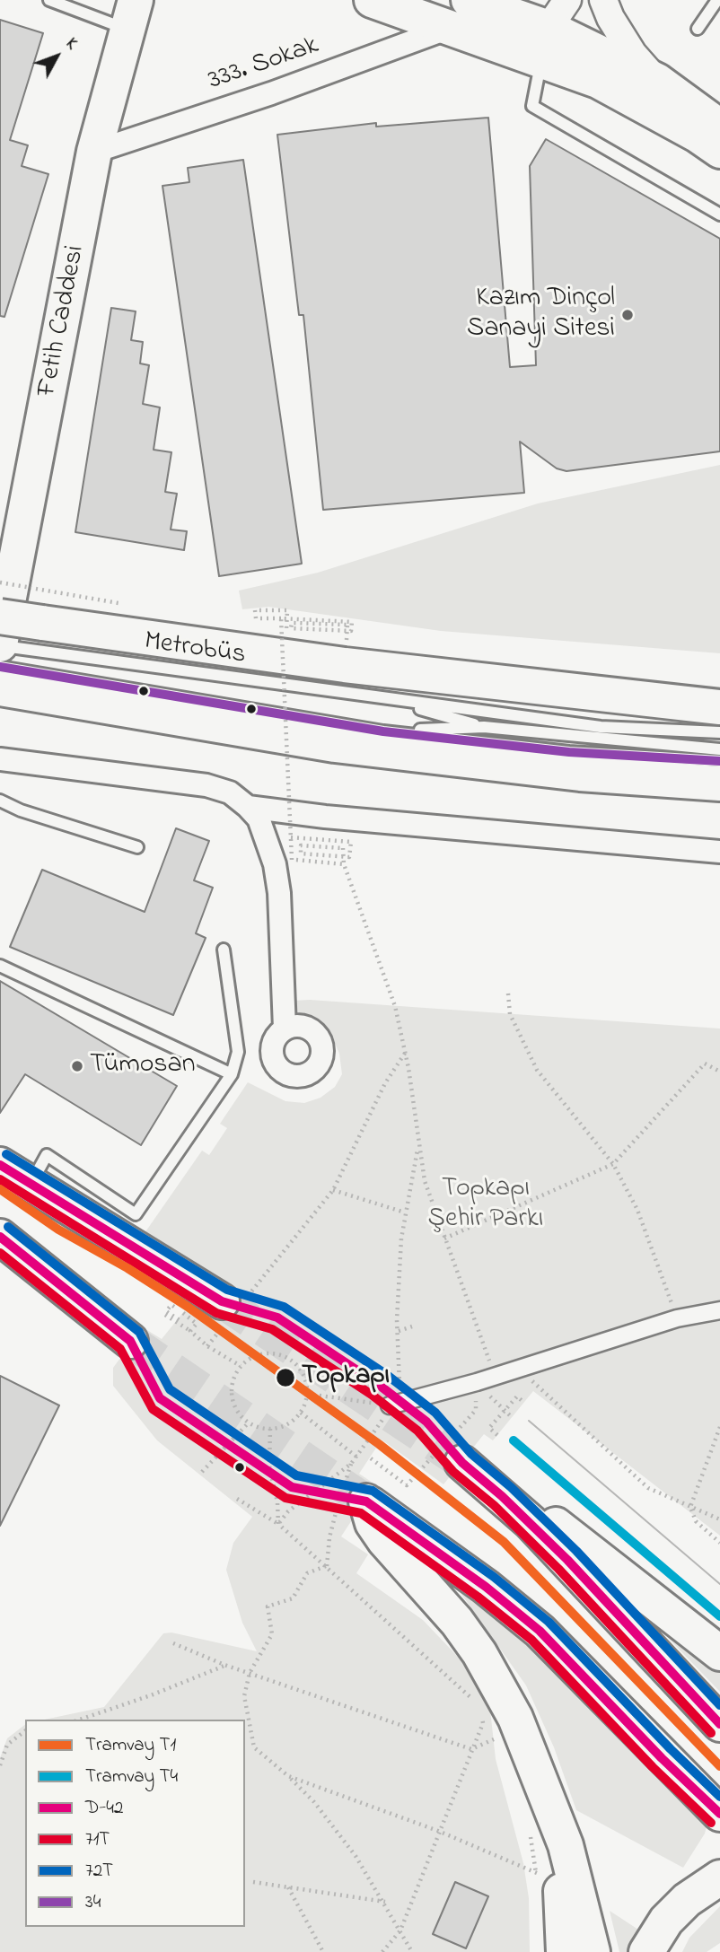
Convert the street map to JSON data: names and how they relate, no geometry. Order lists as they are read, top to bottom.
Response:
{
  "streets": {
    "main road": ["Fetih Caddesi"],
    "street": ["333. Sokak"],
    "lane": ["Metrobüs"]
  },
  "crossings": [
    ["333. Sokak", "Fetih Caddesi"],
    ["Fetih Caddesi", "Metrobüs"]
  ],
  "parks": ["Topkapı Şehir Parkı"],
  "places": ["Kazım Dinçol Sanayi Sitesi", "Tümosan", "Topkapı"],
  "lines": [
    "transit line 34",
    "transit line 72T",
    "transit line D-42",
    "transit line 71T",
    "tram line T1",
    "tram line T4"
  ],
  "legend": [
    "Tramvay T1",
    "Tramvay T4",
    "D-42",
    "71T",
    "72T",
    "34"
  ],
  "north": "top right"
}
